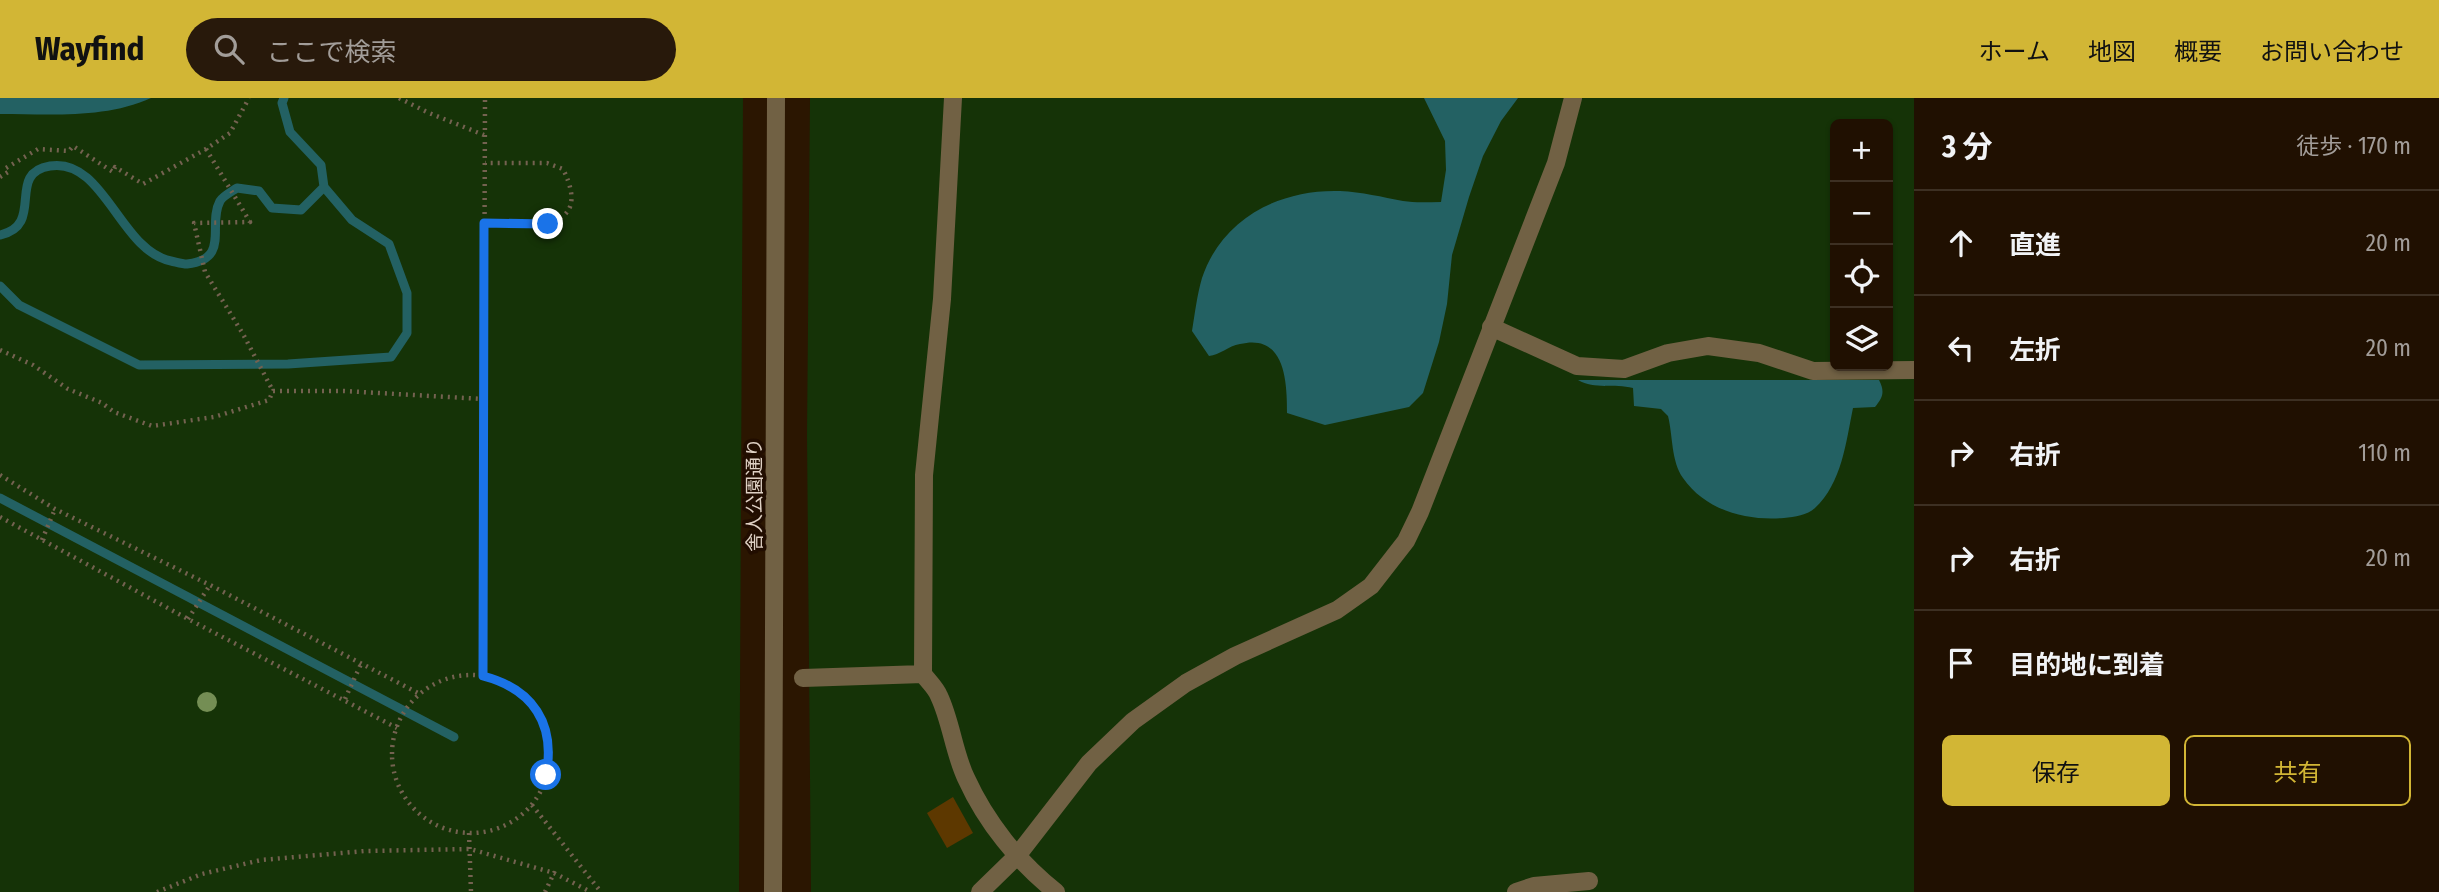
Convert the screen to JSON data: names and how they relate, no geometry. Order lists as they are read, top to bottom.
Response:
{
  "streets": {
    "street": ["舎人公園通り"]
  },
  "page": {
    "header": "Wayfind",
    "search": "ここで検索",
    "nav": [
      "ホーム",
      "地図",
      "概要",
      "お問い合わせ"
    ],
    "heading": ["3 分", "徒歩 · 170 m"],
    "map_buttons": ["+", "−"],
    "list": [
      ["直進", "20 m"],
      ["左折", "20 m"],
      ["右折", "110 m"],
      ["右折", "20 m"],
      "目的地に到着"
    ],
    "buttons": ["保存", "共有"]
  }
}
